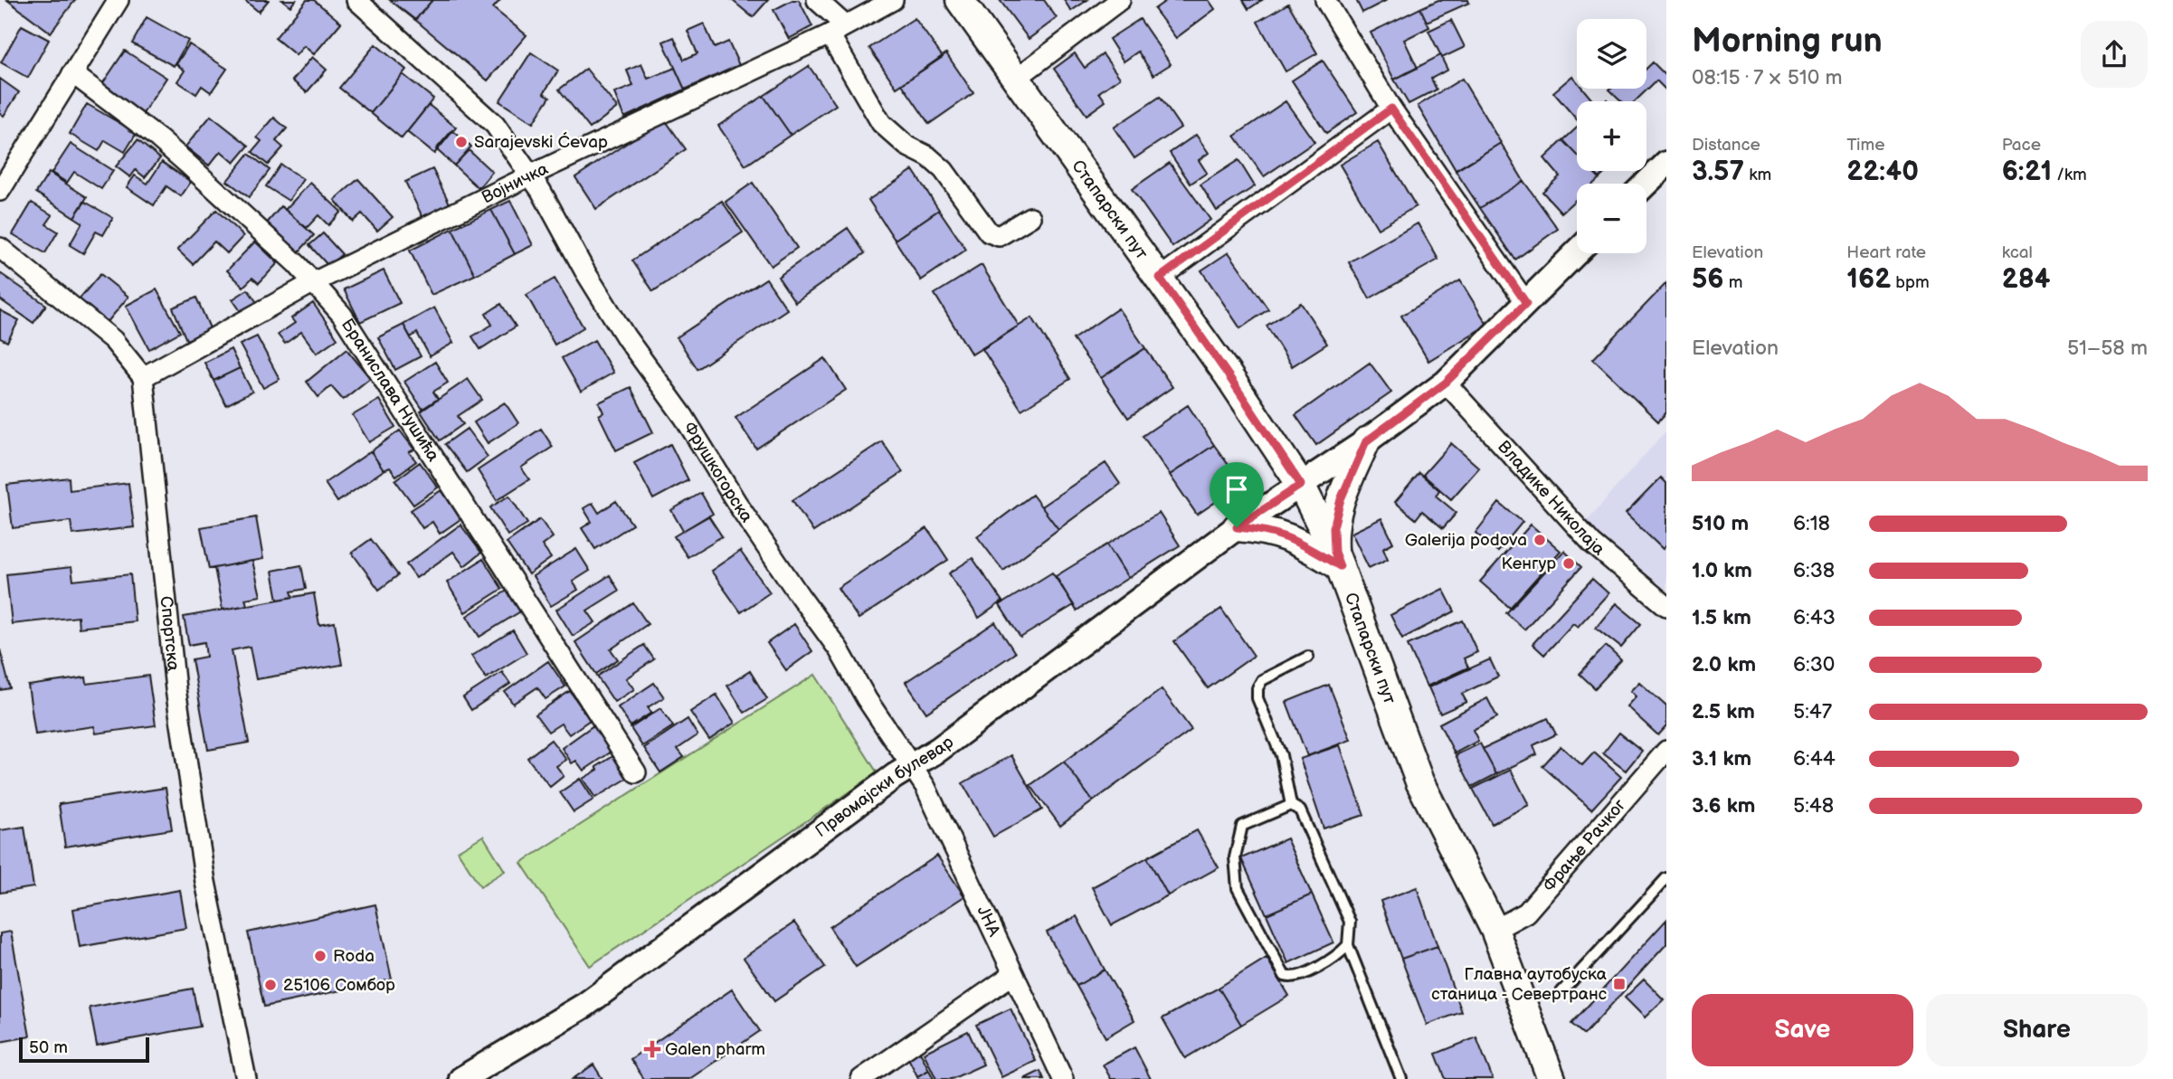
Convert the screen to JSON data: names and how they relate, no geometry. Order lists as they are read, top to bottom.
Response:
{
  "streets": {
    "main road": ["Стапарски пут"],
    "street": [
      "Војничка",
      "Бранислава Нушића",
      "Фрушкогорска",
      "Владике Николаја",
      "Спортска",
      "Првомајски булевар",
      "Фрање Рачког",
      "ЈНА"
    ]
  },
  "crossings": [
    ["Војничка", "Бранислава Нушића"],
    ["Војничка", "Фрушкогорска"],
    ["Војничка", "Спортска"],
    ["Стапарски пут", "Првомајски булевар"],
    ["Стапарски пут", "Фрање Рачког"],
    ["Фрушкогорска", "Првомајски булевар"],
    ["Фрушкогорска", "ЈНА"],
    ["Владике Николаја", "Првомајски булевар"],
    ["Првомајски булевар", "ЈНА"]
  ],
  "places": {
    "other": [
      "Sarajevski Ćevap",
      "Galerija podova",
      "Кенгур",
      "Roda",
      "25106 Сомбор"
    ],
    "transit": ["Главна аутобуска станица - Севертранс"],
    "health": ["Galen pharm"]
  },
  "scale_bar": "50 m",
  "page": {
    "heading": ["Morning run", "08:15 · 7 × 510 m"],
    "map_buttons": ["+", "−"],
    "stats": [
      ["Distance", "3.57 km"],
      ["Time", "22:40"],
      ["Pace", "6:21 /km"],
      ["Elevation", "56 m"],
      ["Heart rate", "162 bpm"],
      ["kcal", "284"]
    ],
    "chart": ["Elevation", "51–58 m"],
    "list": [
      {
        "name": "510 m",
        "note": "6:18"
      },
      {
        "name": "1.0 km",
        "note": "6:38"
      },
      {
        "name": "1.5 km",
        "note": "6:43"
      },
      {
        "name": "2.0 km",
        "note": "6:30"
      },
      {
        "name": "2.5 km",
        "note": "5:47"
      },
      {
        "name": "3.1 km",
        "note": "6:44"
      },
      {
        "name": "3.6 km",
        "note": "5:48"
      }
    ],
    "buttons": ["Save", "Share"],
    "scale": "50 m"
  }
}
